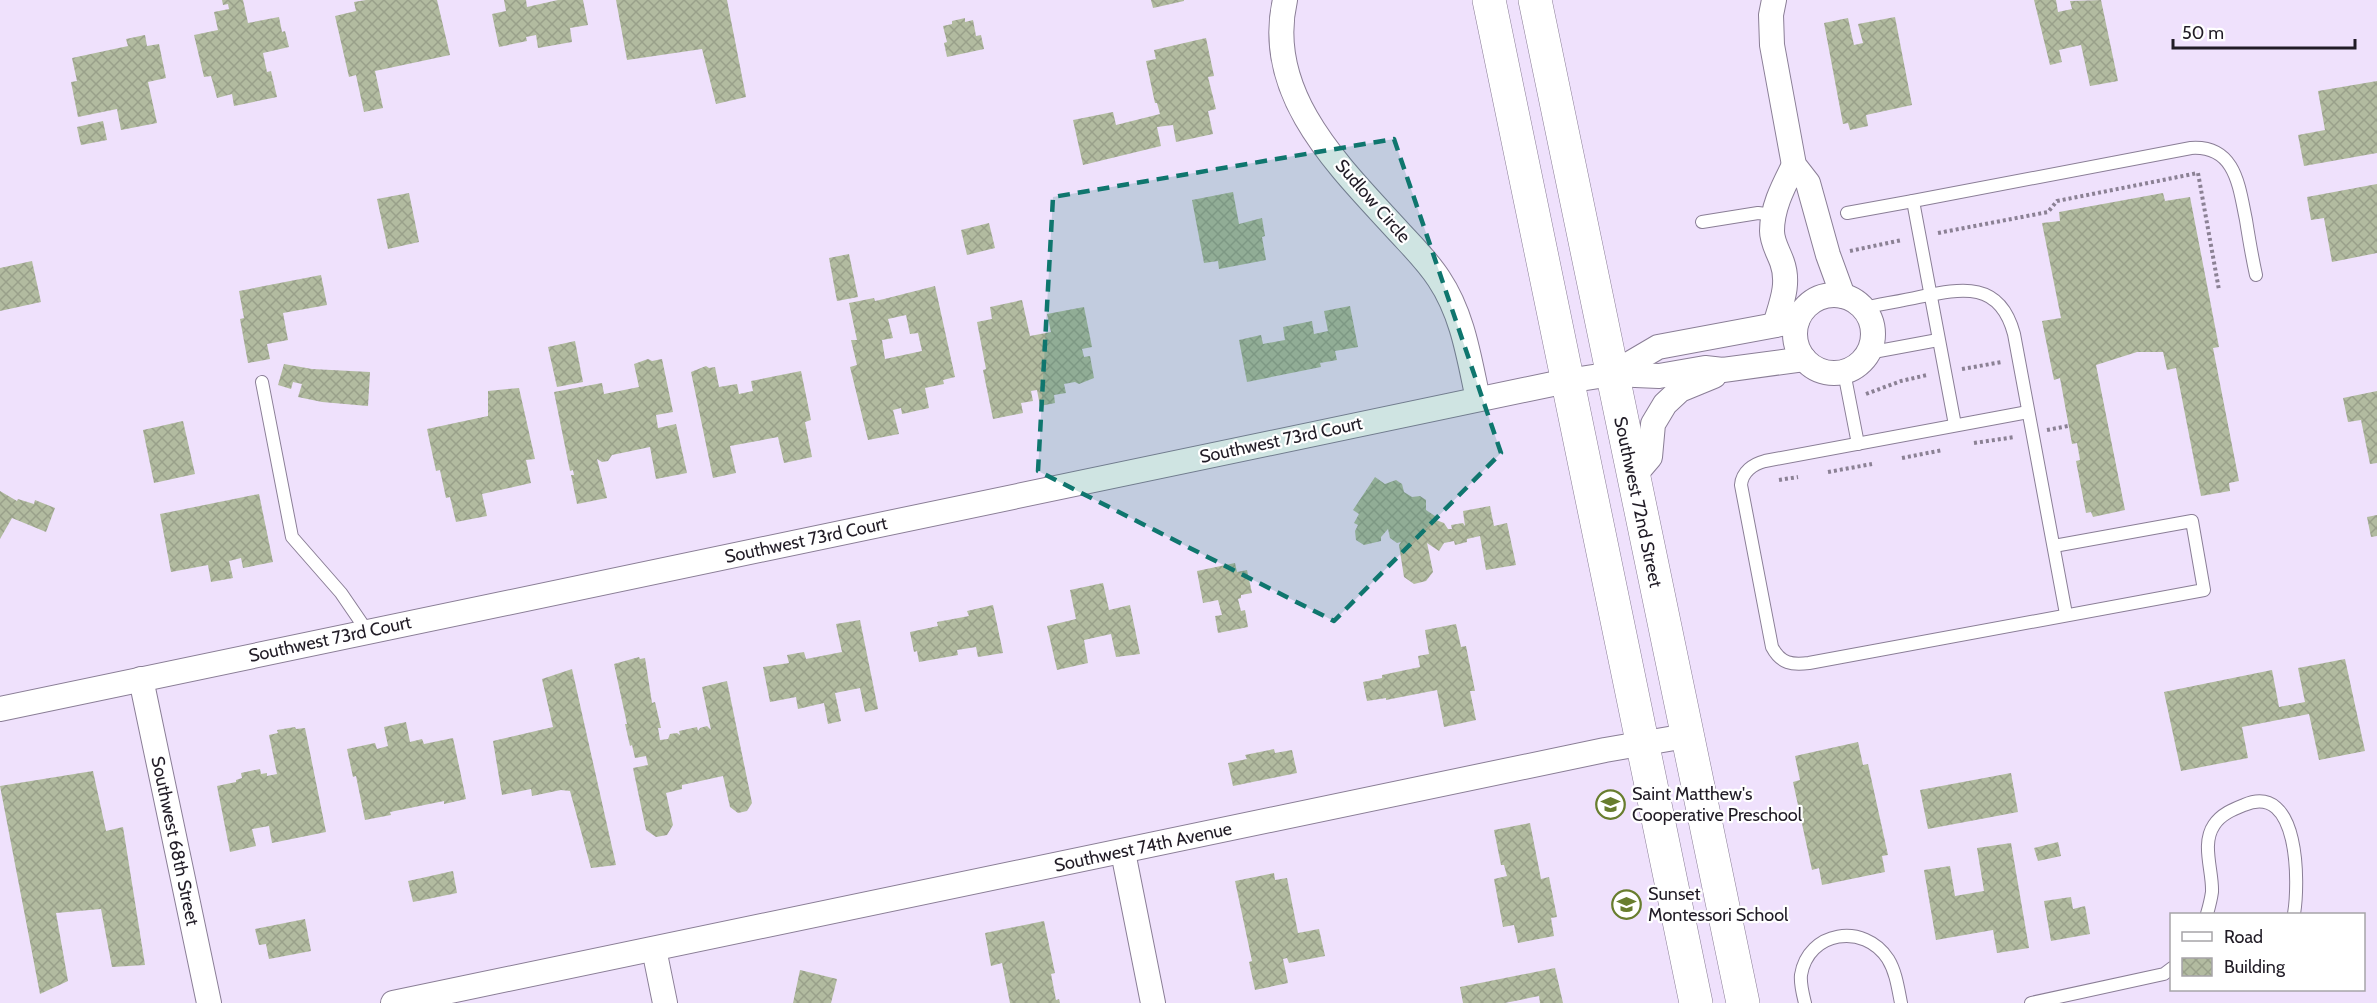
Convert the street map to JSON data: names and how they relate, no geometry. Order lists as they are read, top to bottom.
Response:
{
  "streets": {
    "main road": ["Southwest 72nd Street"],
    "street": [
      "Sudlow Circle",
      "Southwest 73rd Court",
      "Southwest 68th Street",
      "Southwest 74th Avenue"
    ]
  },
  "crossings": [
    ["Sudlow Circle", "Southwest 73rd Court"],
    ["Southwest 73rd Court", "Southwest 72nd Street"],
    ["Southwest 73rd Court", "Southwest 68th Street"],
    ["Southwest 72nd Street", "Southwest 74th Avenue"]
  ],
  "places": {
    "school or university": ["Saint Matthew's Cooperative Preschool", "Sunset Montessori School"]
  },
  "legend": ["Road", "Building"],
  "scale_bar": "50 m"
}
